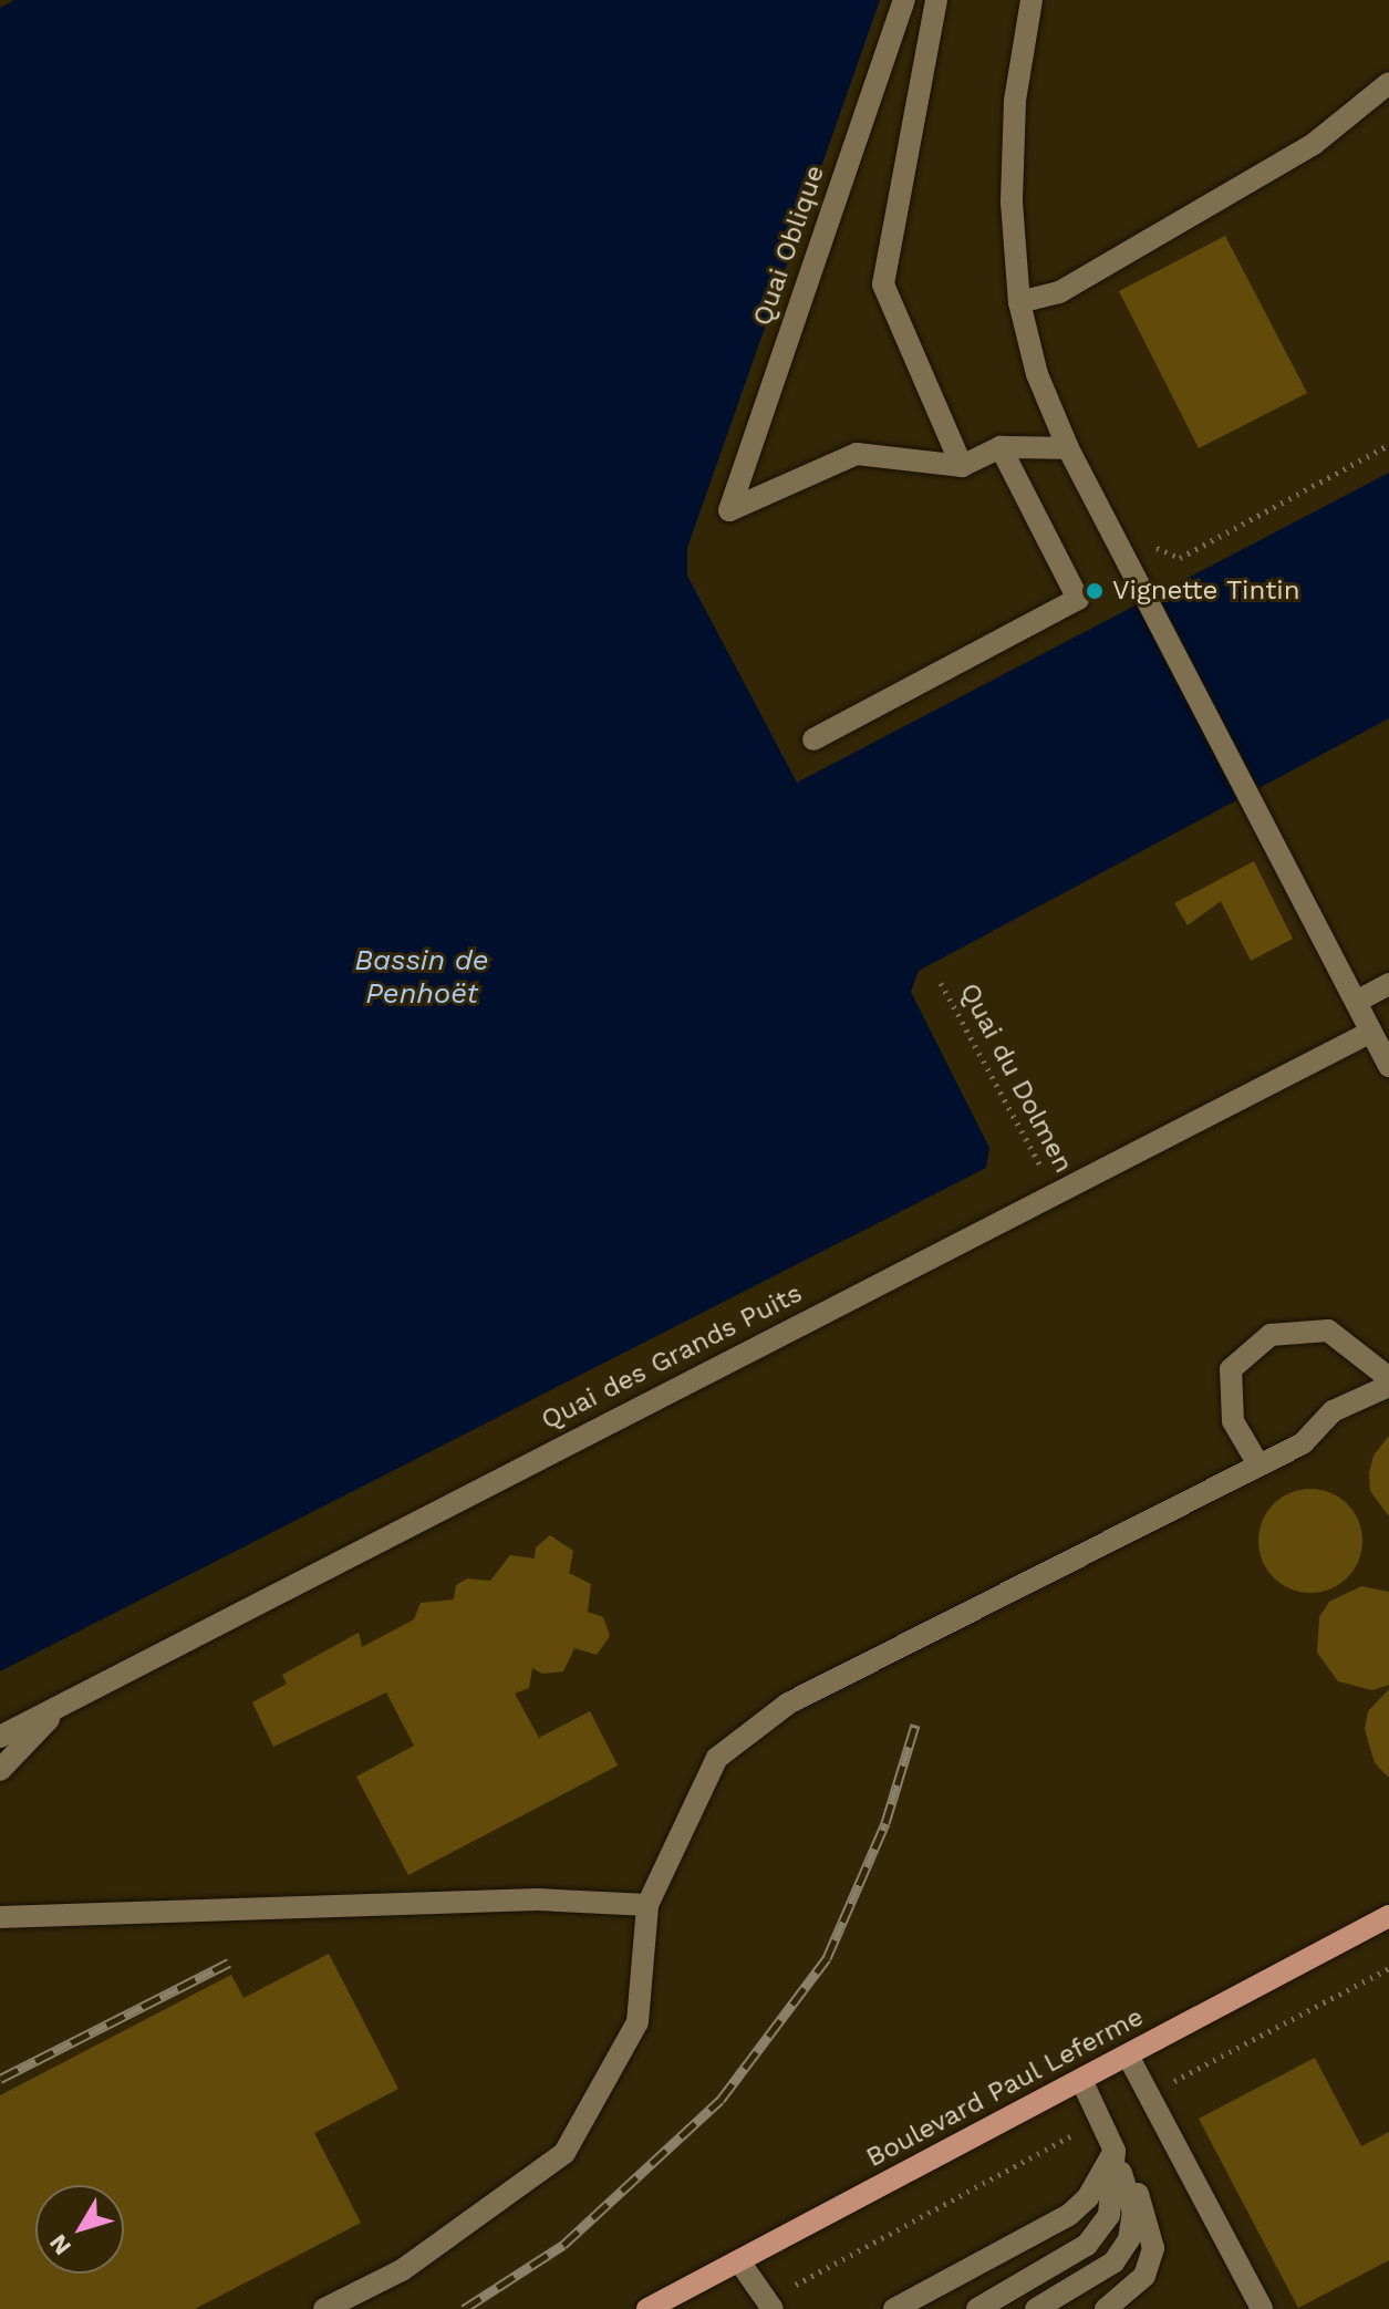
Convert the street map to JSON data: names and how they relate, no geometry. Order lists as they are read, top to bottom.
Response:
{
  "streets": {
    "main road": ["Boulevard Paul Leferme"],
    "street": ["Quai Oblique", "Quai des Grands Puits"],
    "path": ["Quai du Dolmen"]
  },
  "crossings": [
    ["Quai du Dolmen", "Quai des Grands Puits"]
  ],
  "water": ["Bassin de Penhoët"],
  "places": ["Vignette Tintin"],
  "north": "bottom left"
}
